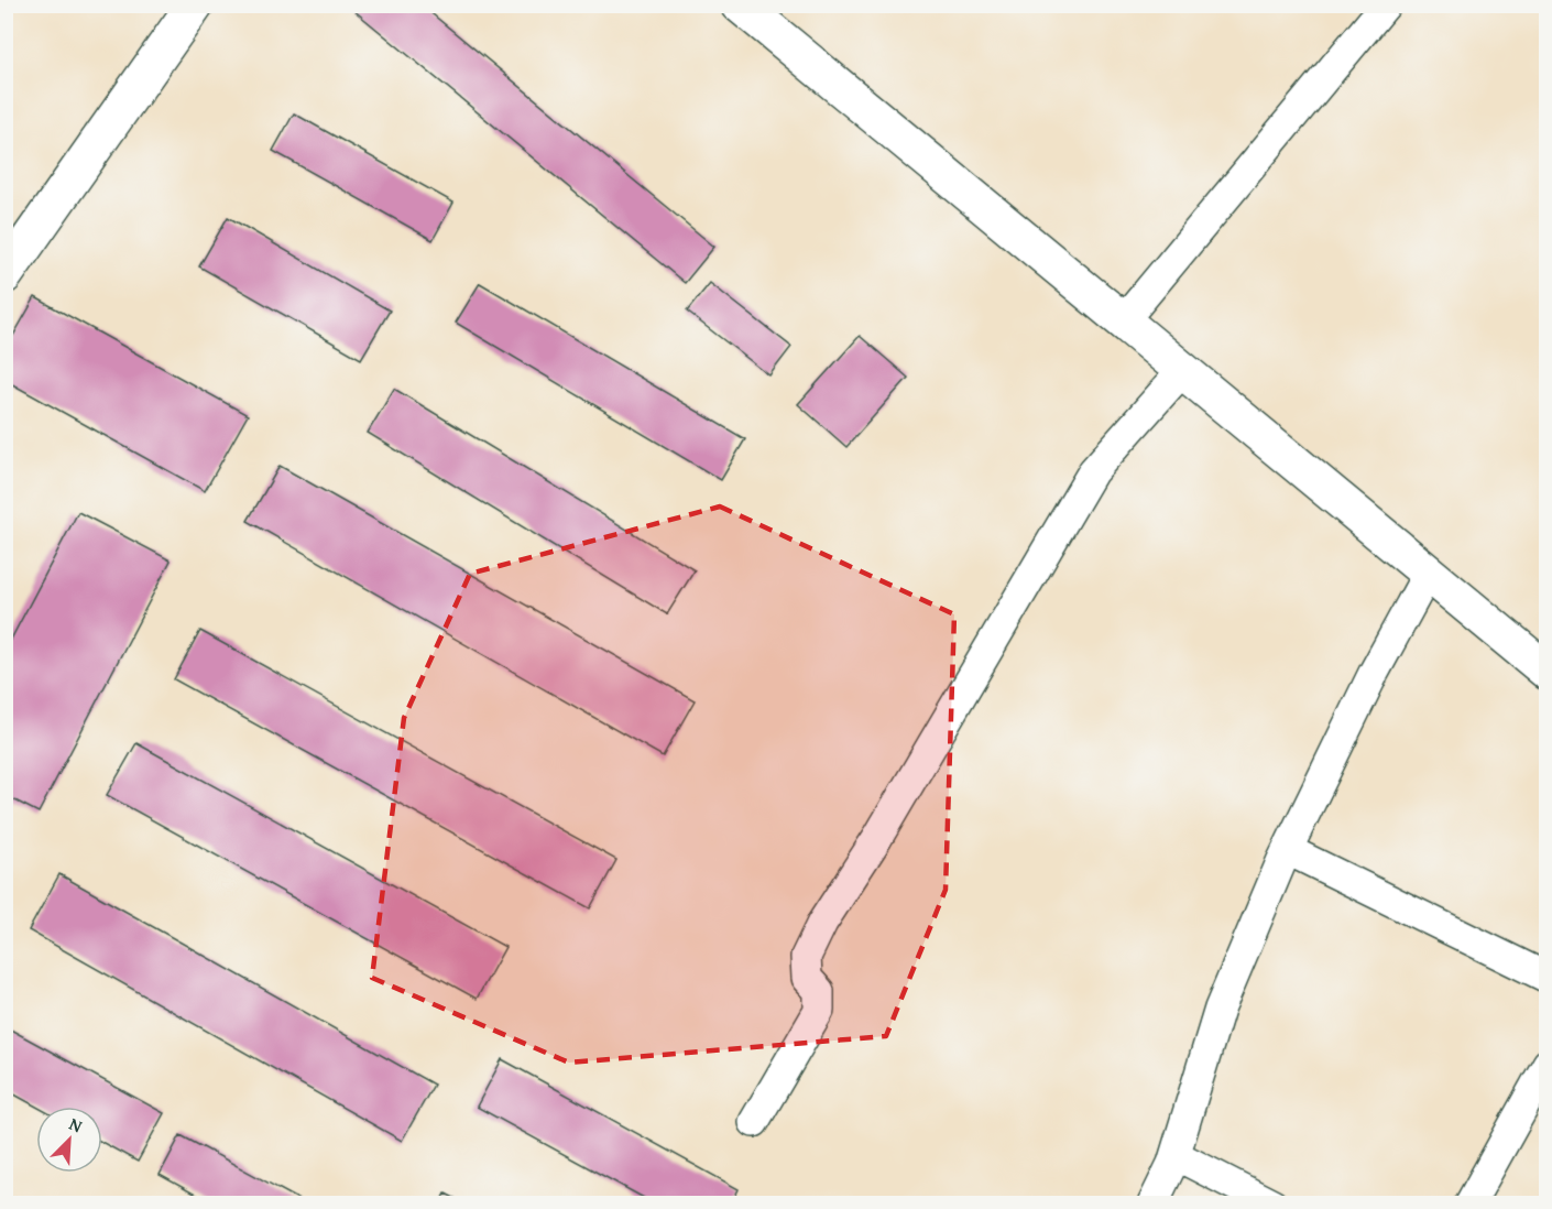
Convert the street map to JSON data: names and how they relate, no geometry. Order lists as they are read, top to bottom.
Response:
{
  "north": "top right"
}
